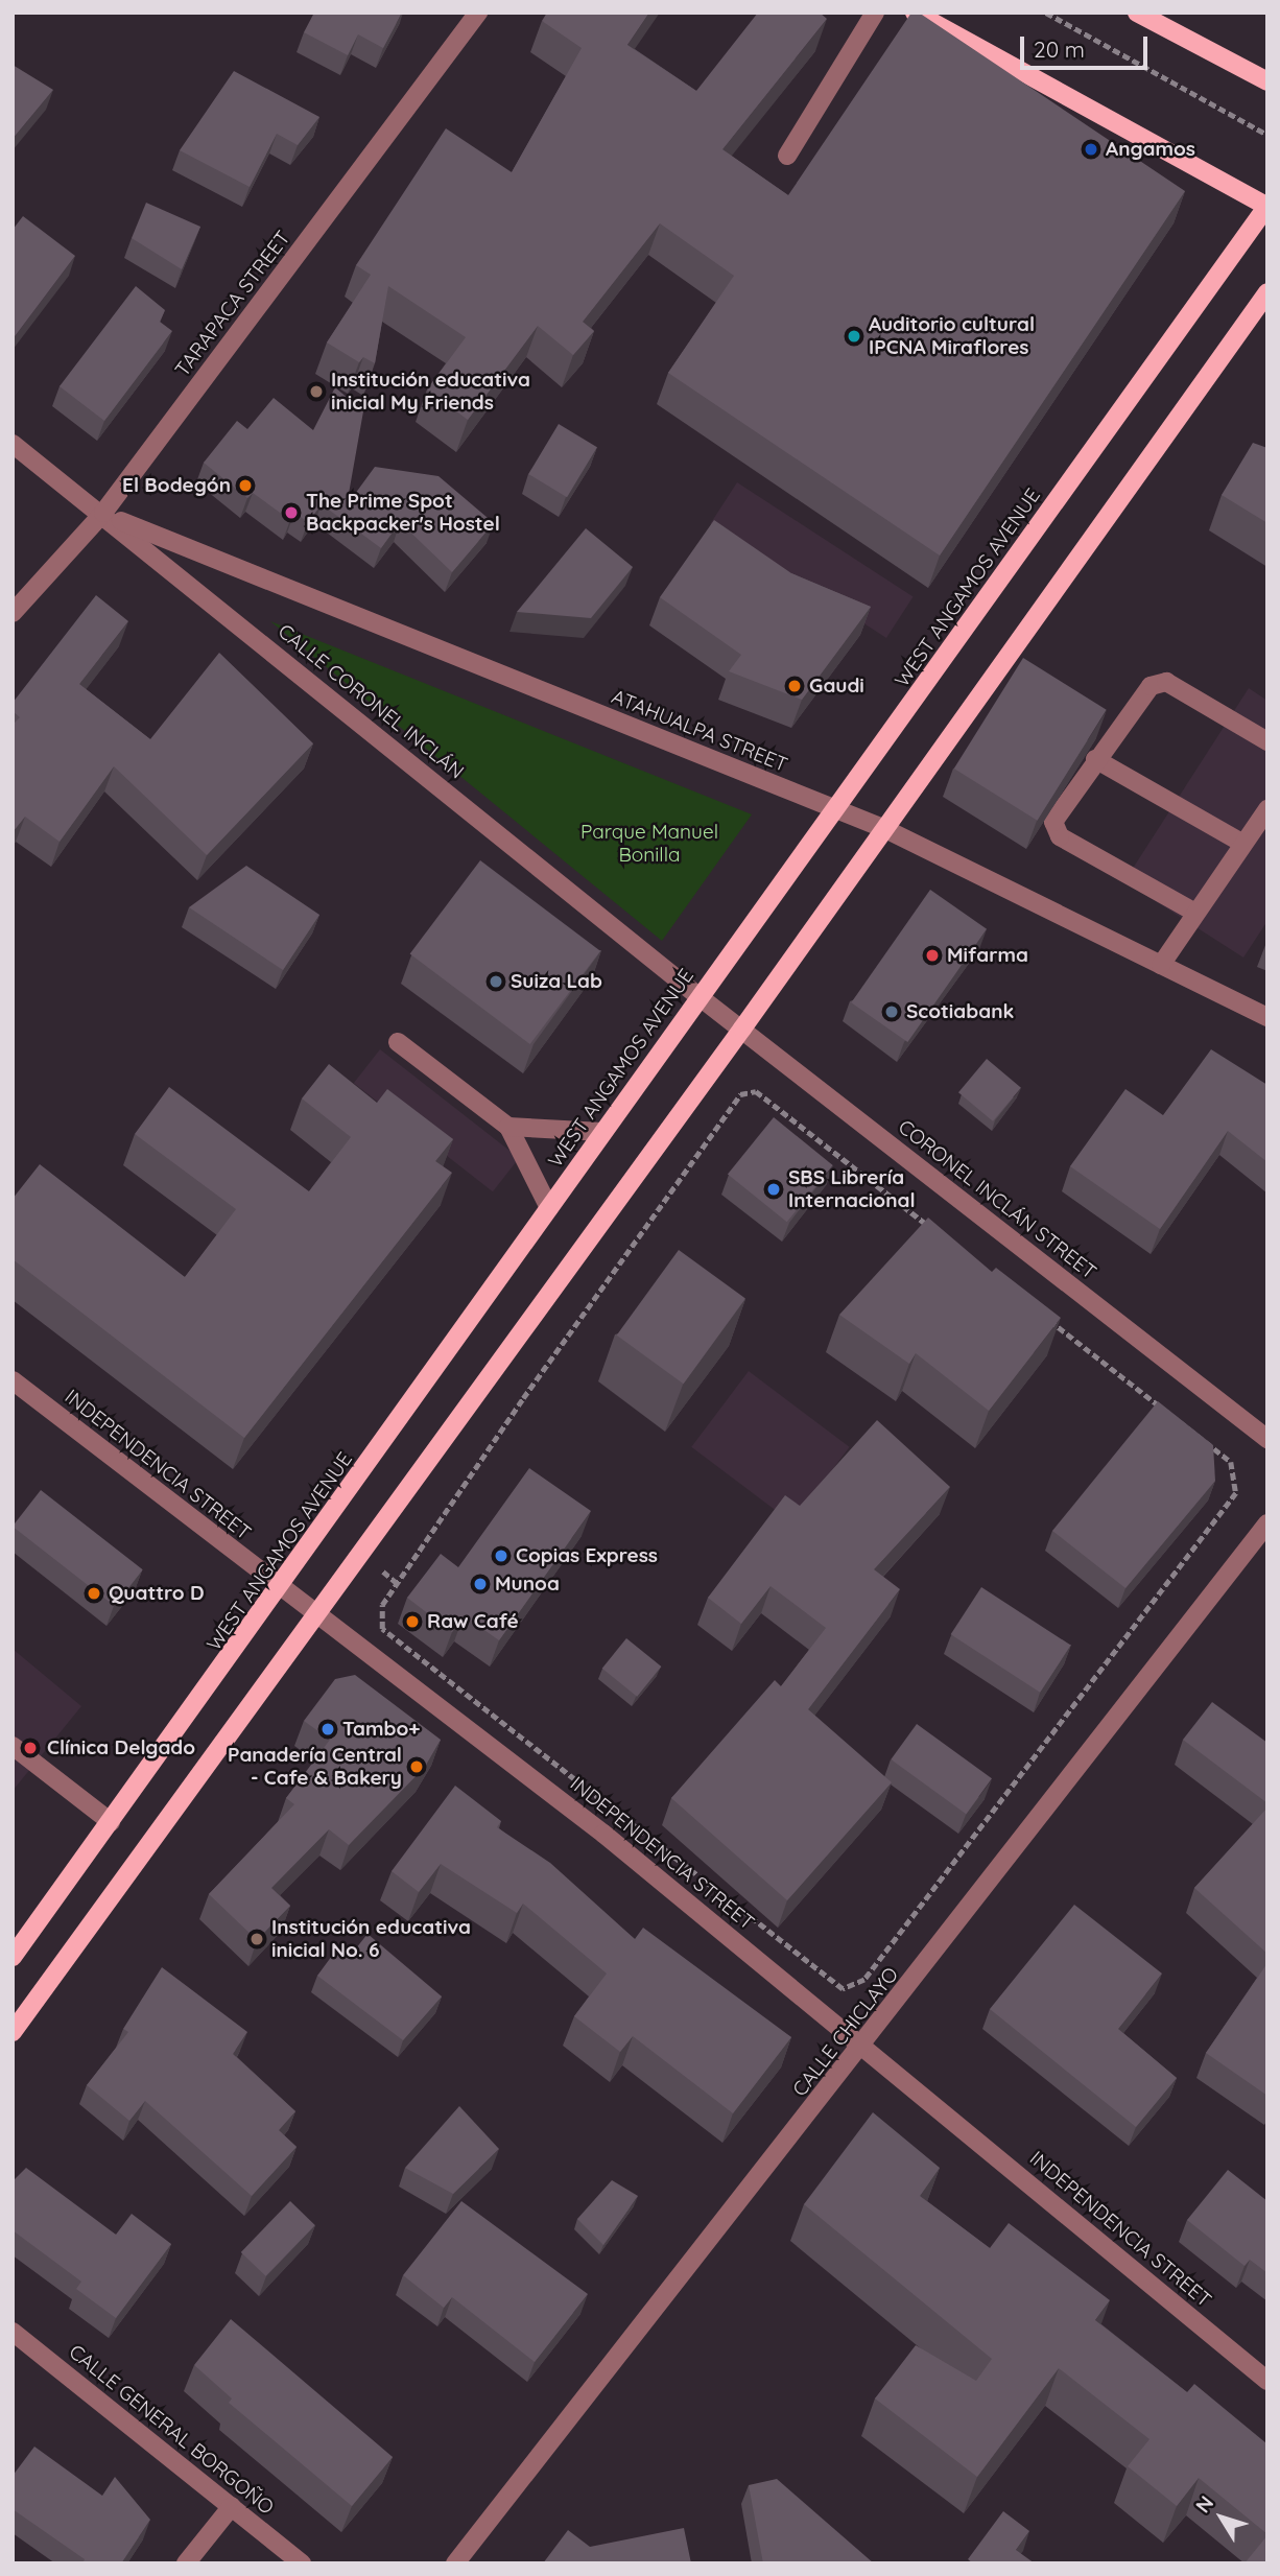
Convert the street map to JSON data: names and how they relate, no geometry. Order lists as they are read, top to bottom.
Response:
{
  "streets": {
    "main road": ["WEST ANGAMOS AVENUE"],
    "street": [
      "TARAPACA STREET",
      "CALLE CORONEL INCLÁN",
      "ATAHUALPA STREET",
      "CORONEL INCLÁN STREET",
      "INDEPENDENCIA STREET",
      "CALLE CHICLAYO",
      "CALLE GENERAL BORGOÑO"
    ]
  },
  "crossings": [
    ["TARAPACA STREET", "CALLE CORONEL INCLÁN"],
    ["TARAPACA STREET", "ATAHUALPA STREET"],
    ["WEST ANGAMOS AVENUE", "CALLE CORONEL INCLÁN"],
    ["WEST ANGAMOS AVENUE", "ATAHUALPA STREET"],
    ["WEST ANGAMOS AVENUE", "CORONEL INCLÁN STREET"],
    ["WEST ANGAMOS AVENUE", "INDEPENDENCIA STREET"],
    ["CALLE CORONEL INCLÁN", "ATAHUALPA STREET"],
    ["CALLE CORONEL INCLÁN", "CORONEL INCLÁN STREET"],
    ["INDEPENDENCIA STREET", "CALLE CHICLAYO"]
  ],
  "parks": ["Parque Manuel Bonilla"],
  "places": [
    "Angamos",
    "Auditorio cultural IPCNA Miraflores",
    "Institución educativa inicial My Friends",
    "El Bodegón",
    "The Prime Spot Backpacker's Hostel",
    "Gaudi",
    "Mifarma",
    "Suiza Lab",
    "Scotiabank",
    "SBS Librería Internacional",
    "Copias Express",
    "Munoa",
    "Quattro D",
    "Raw Café",
    "Tambo+",
    "Clínica Delgado",
    "Panadería Central - Cafe & Bakery",
    "Institución educativa inicial No. 6"
  ],
  "scale_bar": "20 m",
  "north": "top left"
}
